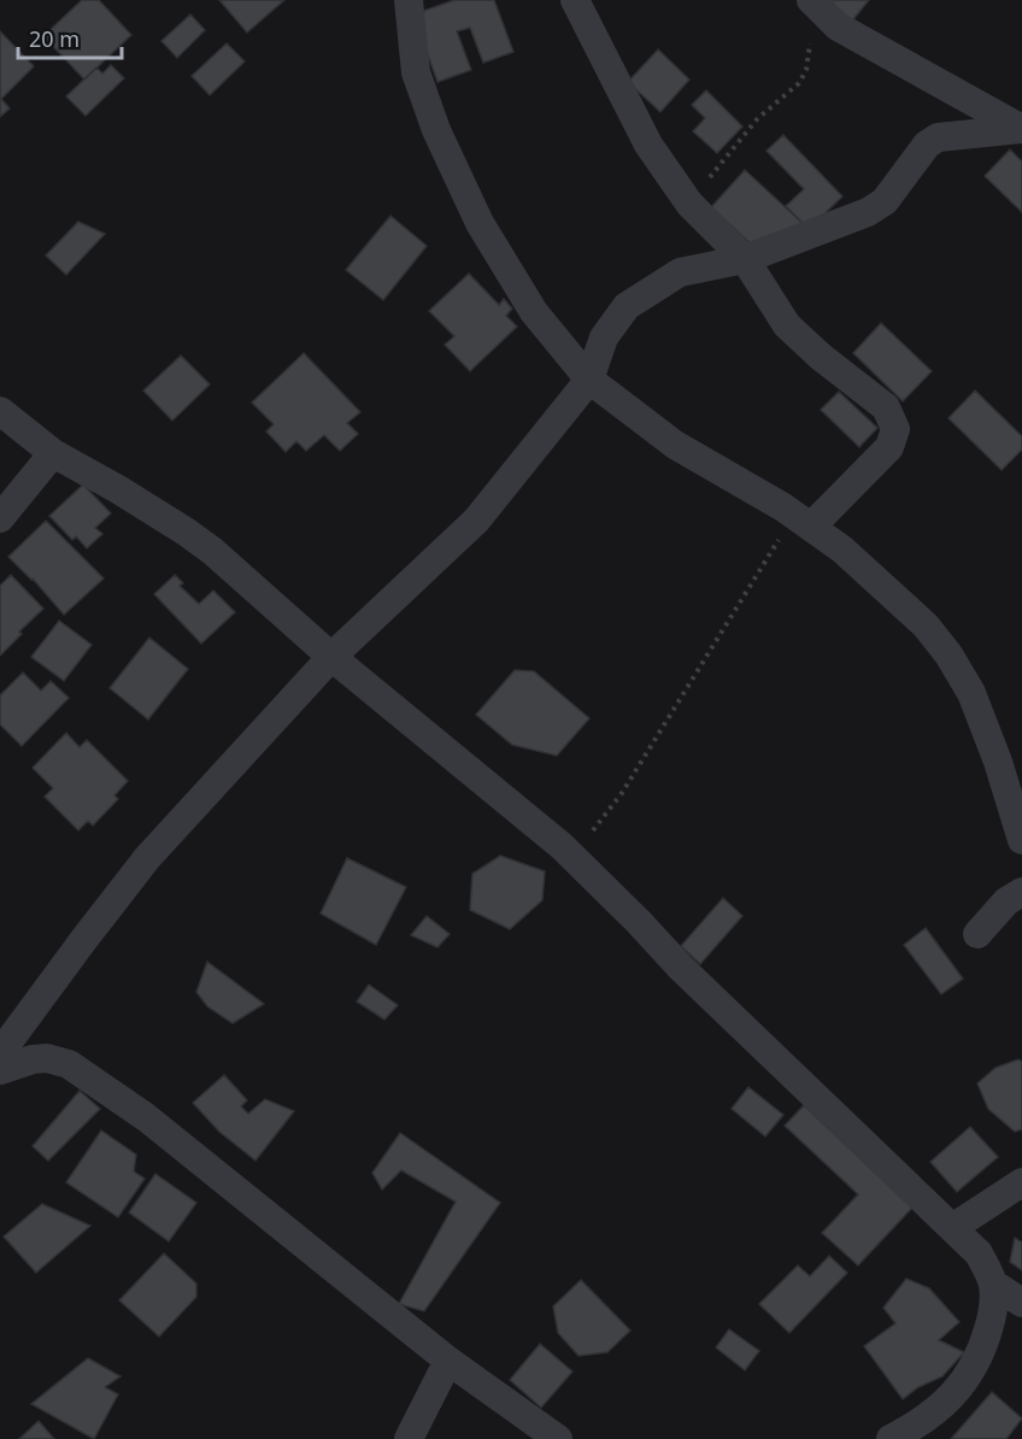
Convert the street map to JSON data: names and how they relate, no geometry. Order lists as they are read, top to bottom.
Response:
{
  "scale_bar": "20 m"
}
